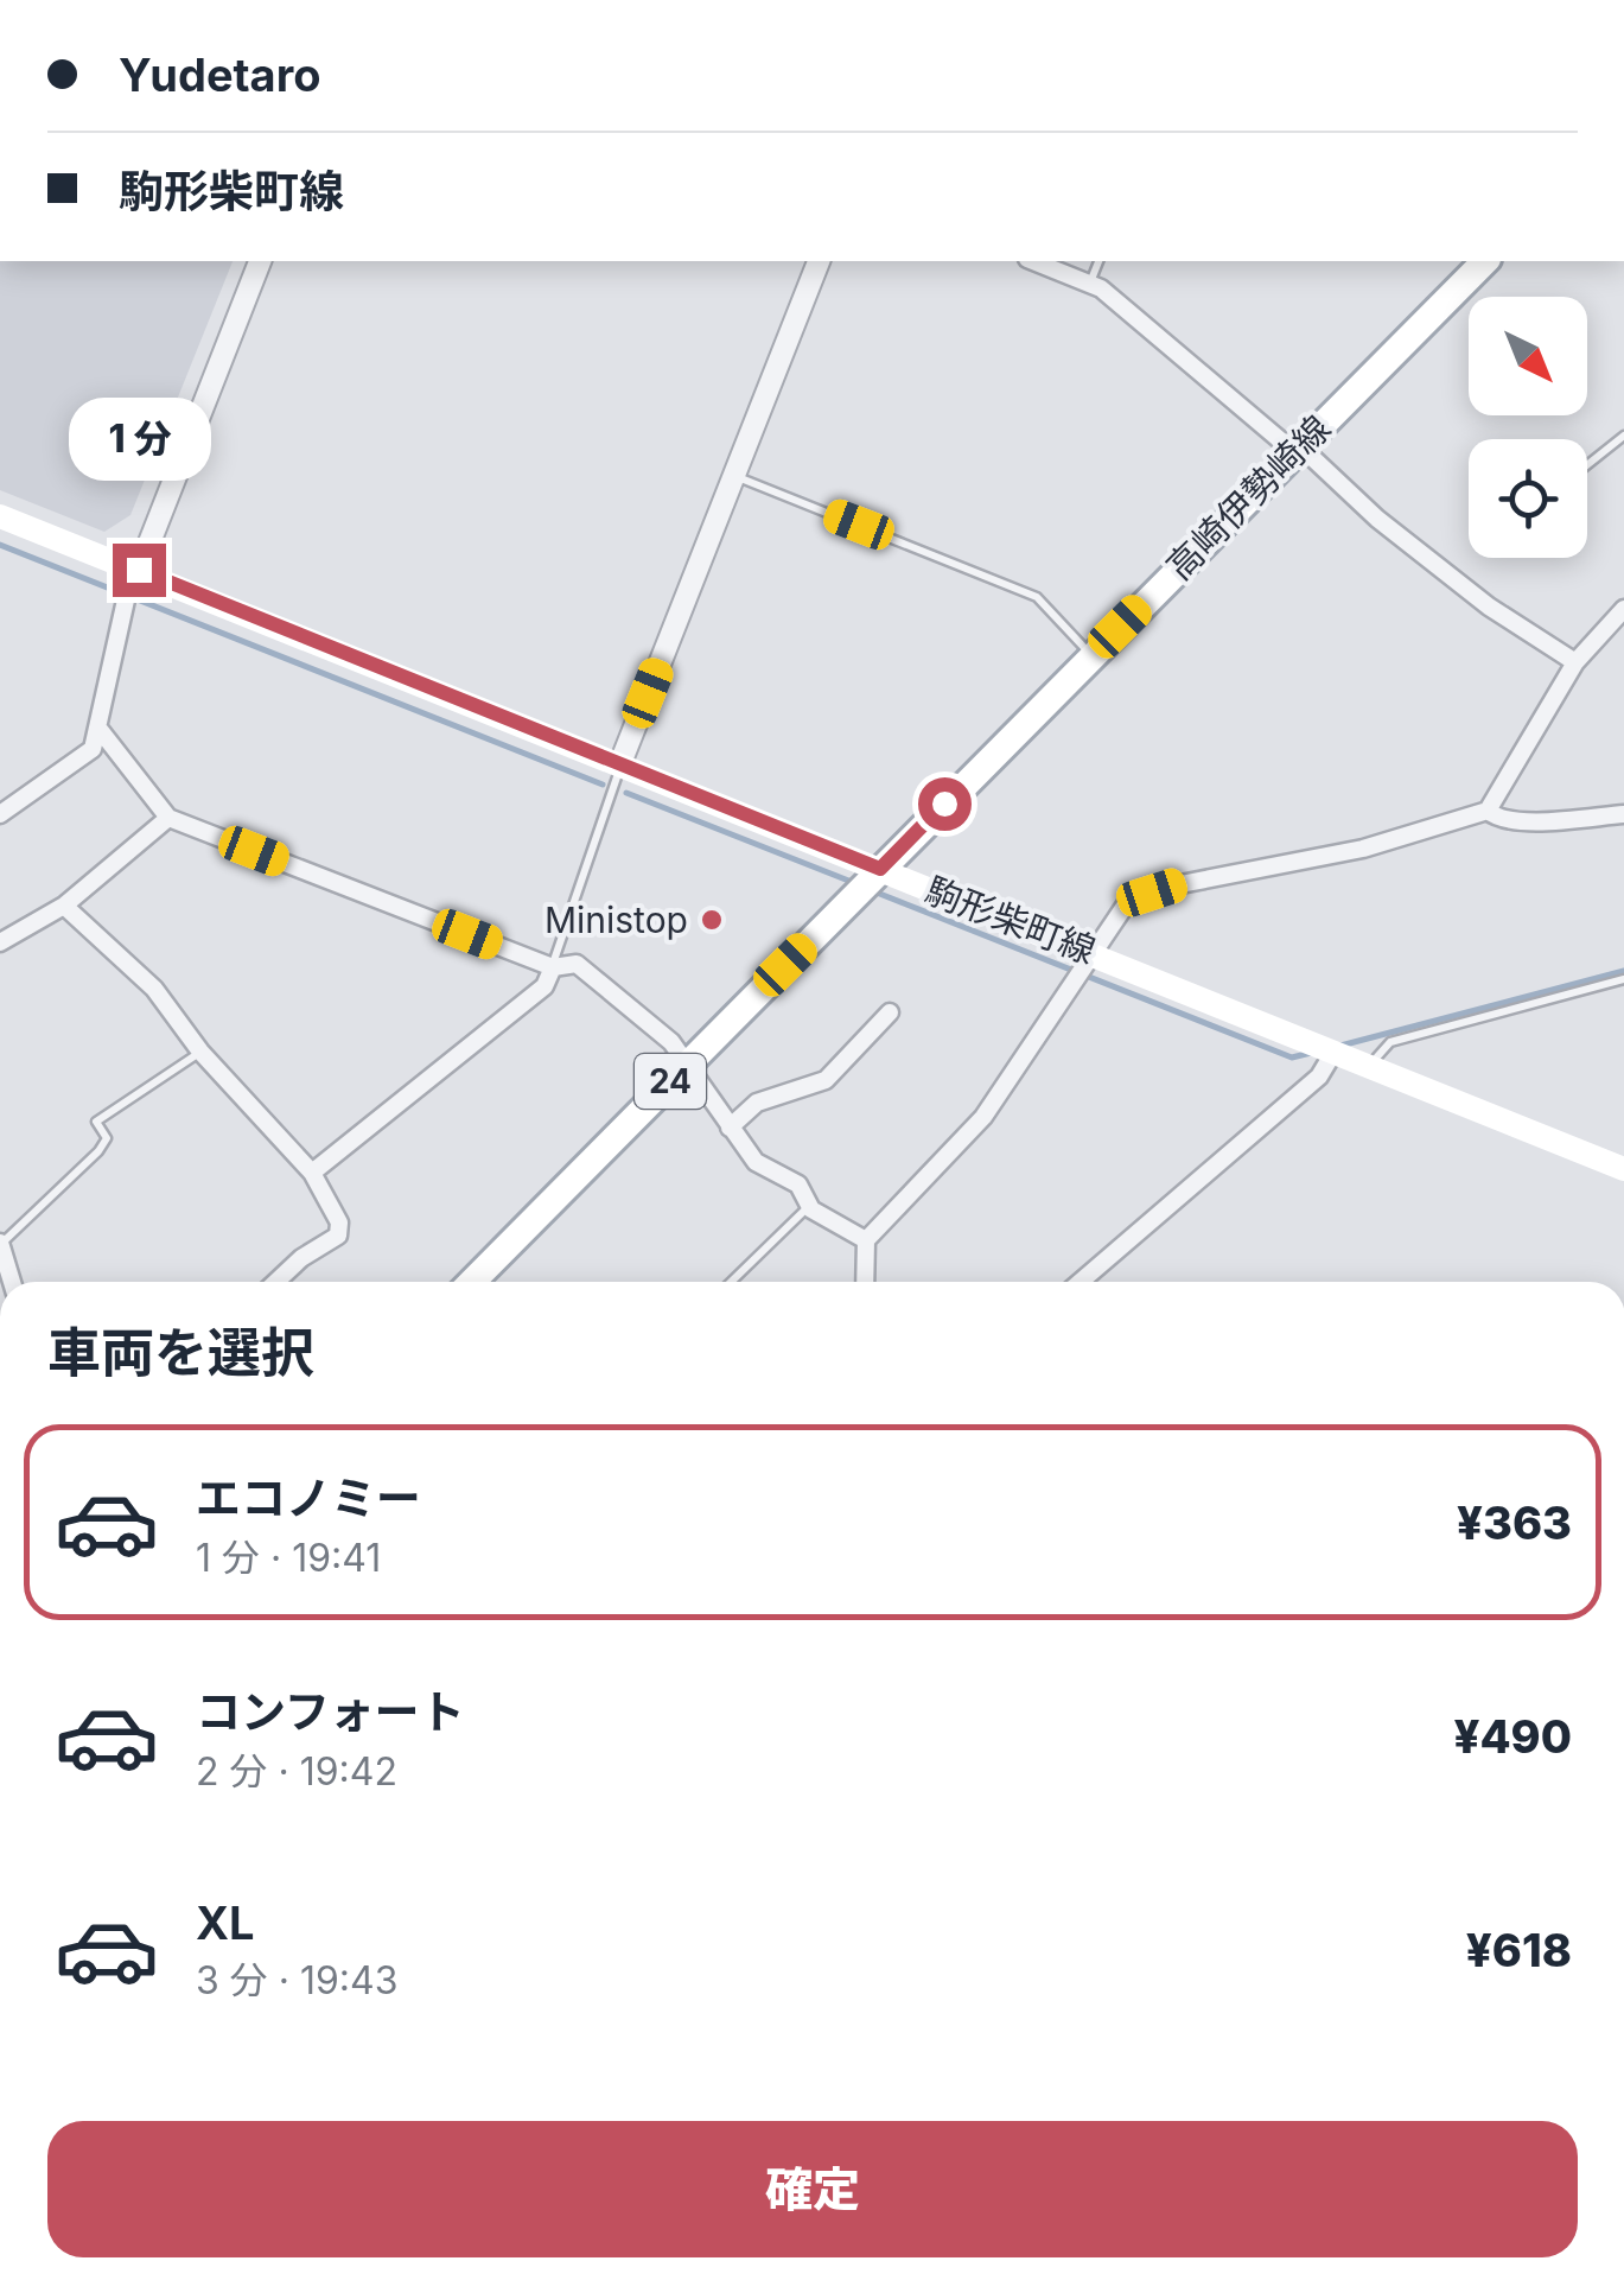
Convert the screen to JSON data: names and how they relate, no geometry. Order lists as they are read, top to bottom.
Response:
{
  "streets": {
    "main road": ["高崎伊勢崎線", "駒形柴町線", "24"]
  },
  "crossings": [
    ["高崎伊勢崎線", "駒形柴町線"]
  ],
  "places": ["Ministop"],
  "north": "bottom right",
  "page": {
    "banner": ["Yudetaro", "駒形柴町線"],
    "bubble": "1 分",
    "heading": "車両を選択",
    "list": [
      {
        "name": "エコノミー",
        "note": "1 分 · 19:41",
        "value": "¥363"
      },
      {
        "name": "コンフォート",
        "note": "2 分 · 19:42",
        "value": "¥490"
      },
      {
        "name": "XL",
        "note": "3 分 · 19:43",
        "value": "¥618"
      }
    ],
    "buttons": "確定"
  }
}
